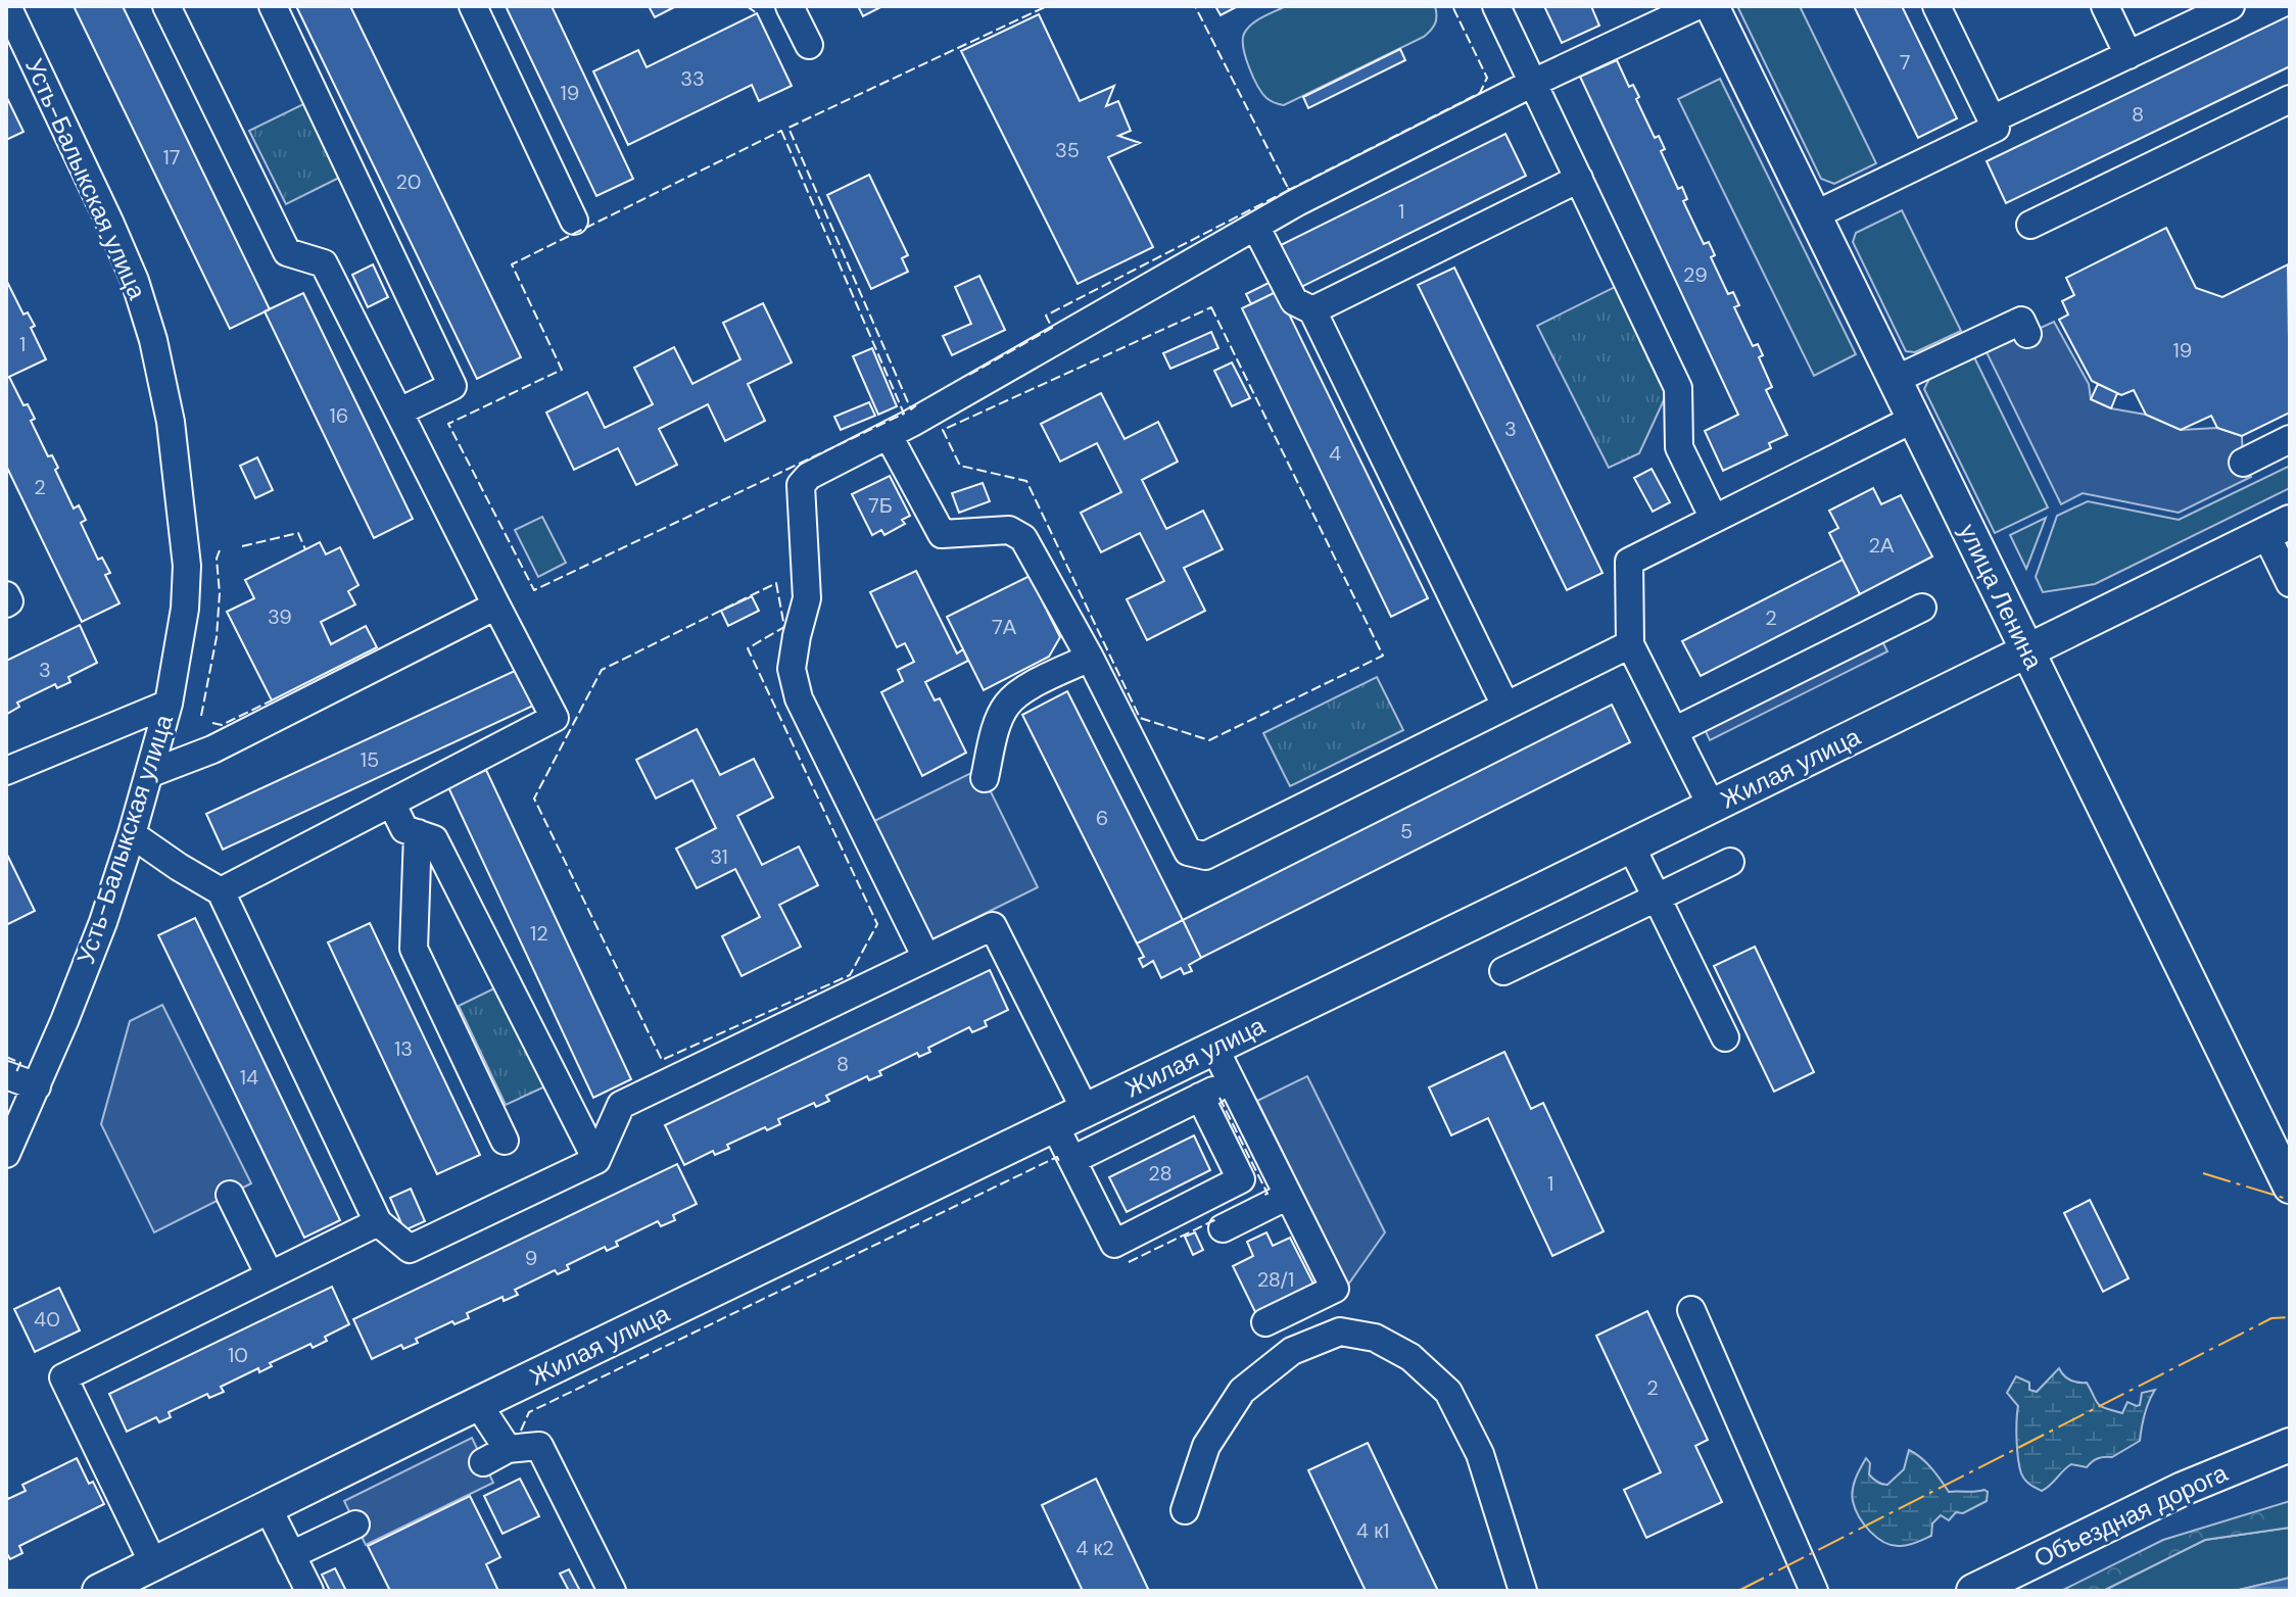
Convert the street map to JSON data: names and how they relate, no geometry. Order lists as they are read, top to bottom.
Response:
{
  "streets": {
    "main road": ["улица Ленина", "Жилая улица", "Объездная дорога"],
    "street": ["Усть-Балыкская улица"]
  },
  "crossings": [
    ["улица Ленина", "Жилая улица"]
  ],
  "house_numbers": [
    "7",
    "33",
    "19",
    "8",
    "35",
    "17",
    "20",
    "1",
    "29",
    "1",
    "19",
    "16",
    "3",
    "4",
    "2",
    "7Б",
    "2А",
    "39",
    "2",
    "7А",
    "3",
    "15",
    "6",
    "5",
    "31",
    "12",
    "13",
    "8",
    "14",
    "28",
    "1",
    "9",
    "28/1",
    "40",
    "10",
    "2",
    "4 к1",
    "4 к2"
  ]
}
